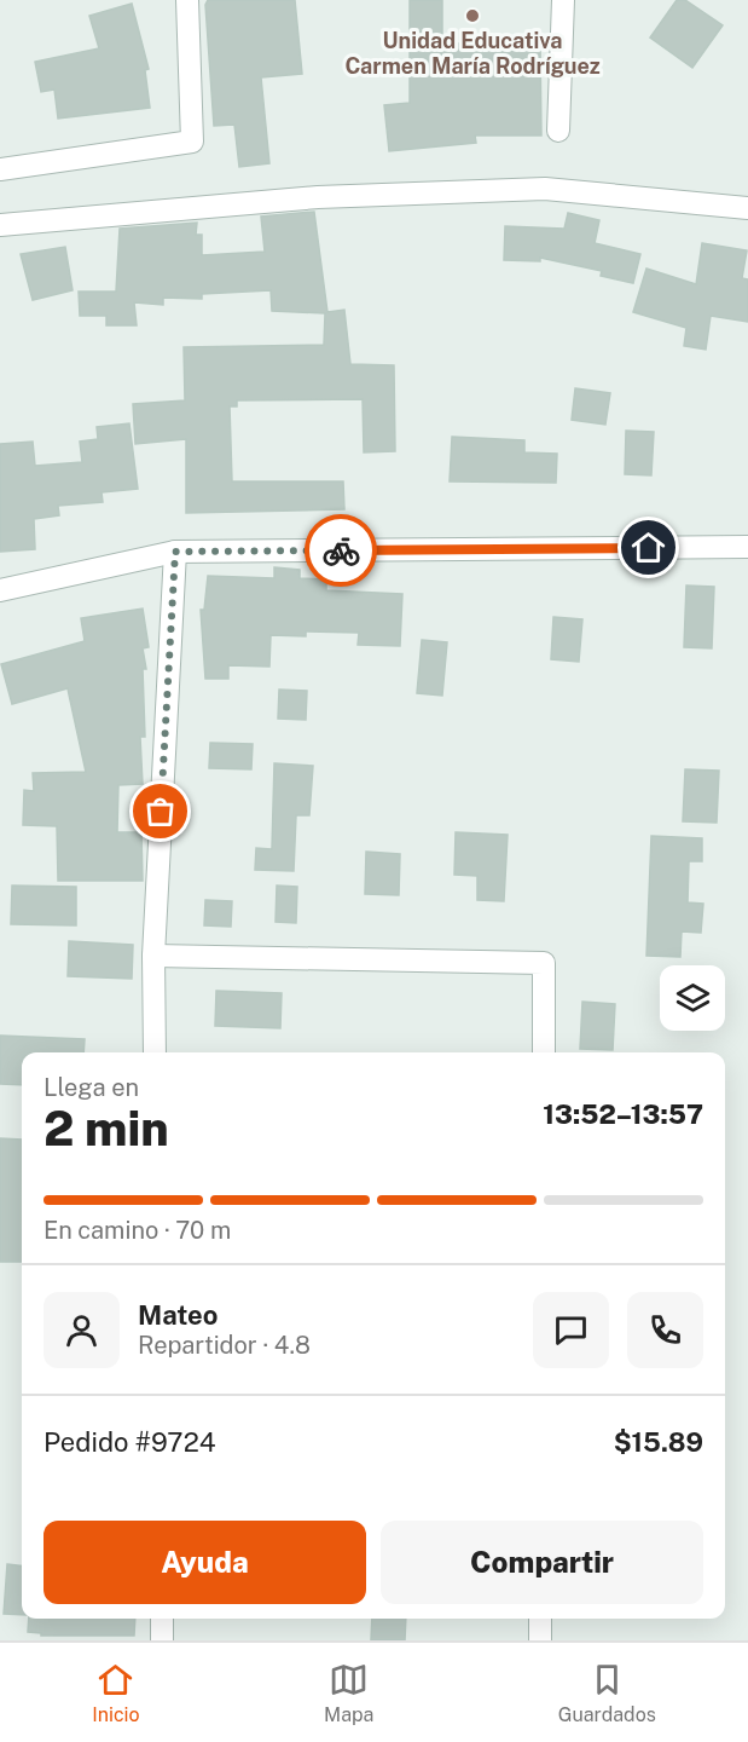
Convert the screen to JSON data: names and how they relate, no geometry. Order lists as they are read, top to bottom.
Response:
{
  "places": ["Unidad Educativa Carmen María Rodríguez"],
  "page": {
    "heading": ["2 min", "Llega en", "13:52–13:57"],
    "panel": [
      "Mateo",
      "Repartidor · 4.8",
      "Pedido #9724",
      "$15.89"
    ],
    "bar": "En camino · 70 m",
    "buttons": ["Ayuda", "Compartir"],
    "tabs": ["Inicio", "Mapa", "Guardados"]
  }
}
